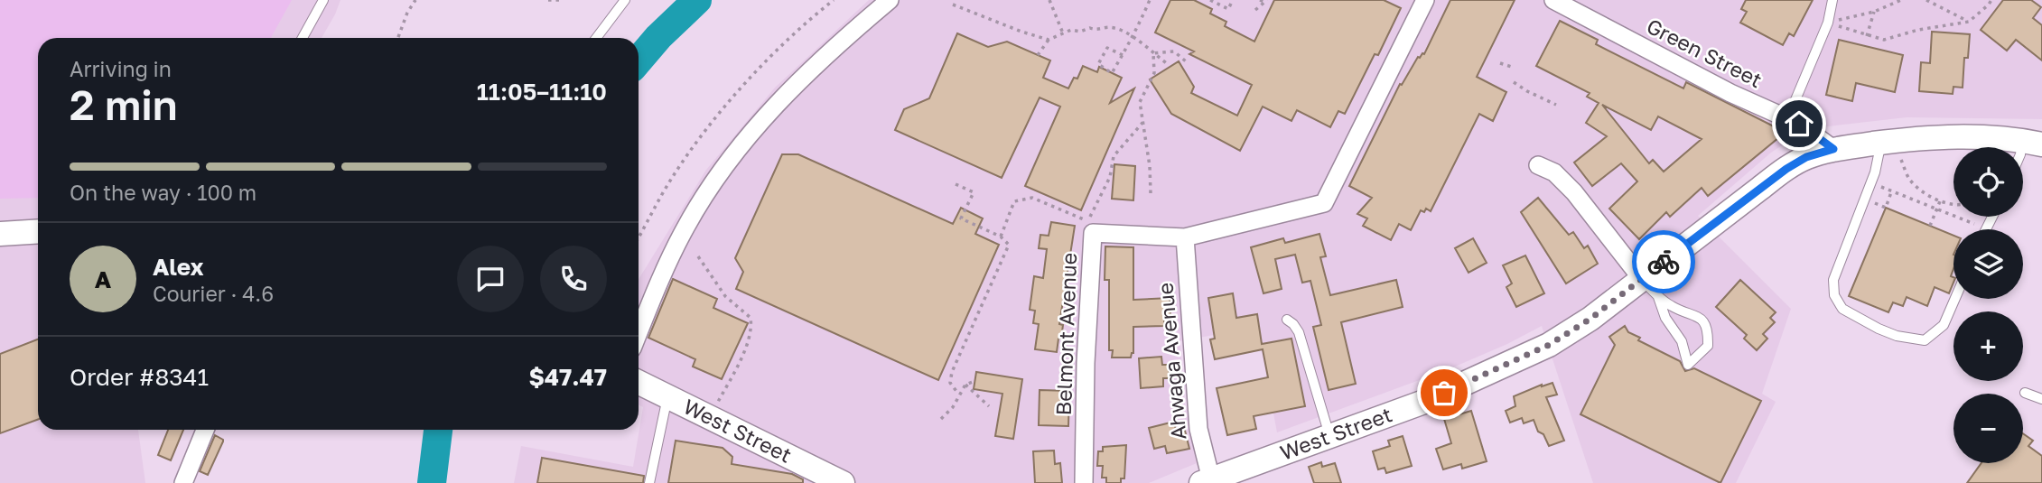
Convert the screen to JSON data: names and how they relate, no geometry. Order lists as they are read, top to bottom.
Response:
{
  "streets": {
    "main road": ["West Street"],
    "street": ["Green Street", "Belmont Avenue", "Ahwaga Avenue"]
  },
  "crossings": [
    ["Green Street", "West Street"],
    ["Belmont Avenue", "Ahwaga Avenue"],
    ["Ahwaga Avenue", "West Street"]
  ],
  "page": {
    "heading": ["2 min", "Arriving in", "11:05–11:10"],
    "panel": [
      "Alex",
      "Courier · 4.6",
      "Order #8341",
      "$47.47"
    ],
    "bar": "On the way · 100 m",
    "map_buttons": ["+", "−"],
    "round": "A"
  }
}
